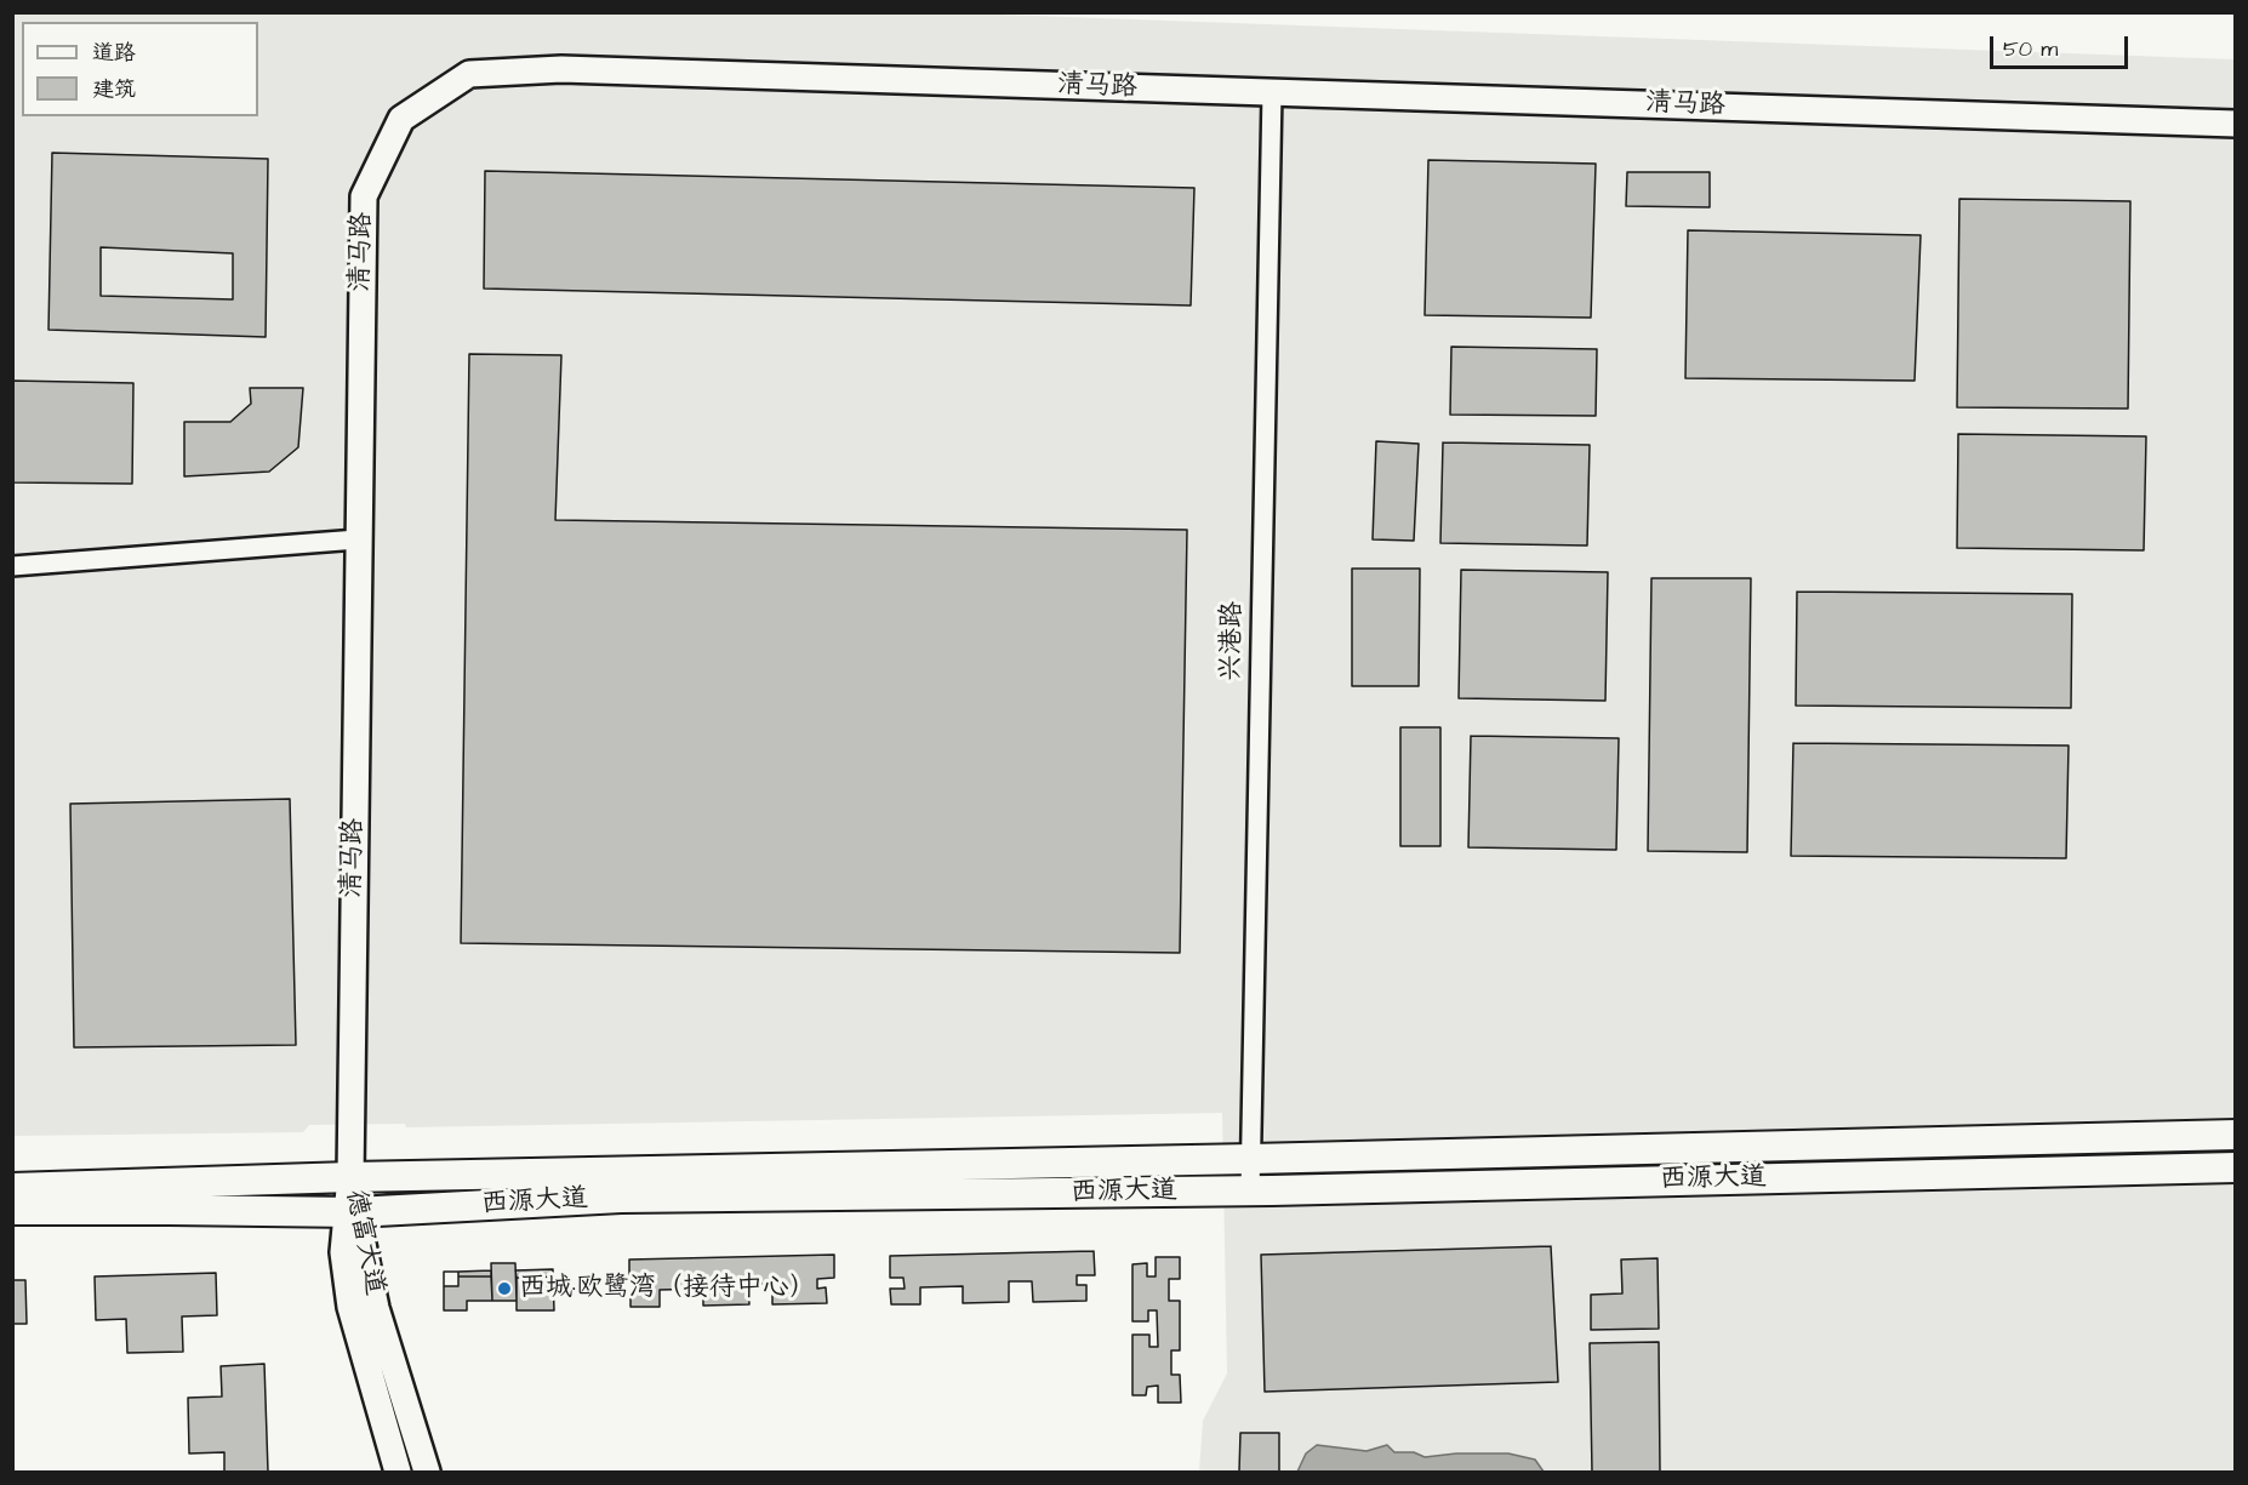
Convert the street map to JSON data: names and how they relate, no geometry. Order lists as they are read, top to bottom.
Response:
{
  "streets": {
    "main road": ["西源大道"],
    "street": ["清马路", "兴港路", "德富大道"]
  },
  "crossings": [
    ["清马路", "兴港路"],
    ["清马路", "西源大道"],
    ["清马路", "德富大道"],
    ["兴港路", "西源大道"],
    ["西源大道", "德富大道"]
  ],
  "places": ["西城·欧鹭湾（接待中心）"],
  "legend": ["道路", "建筑"],
  "scale_bar": "50 m"
}
